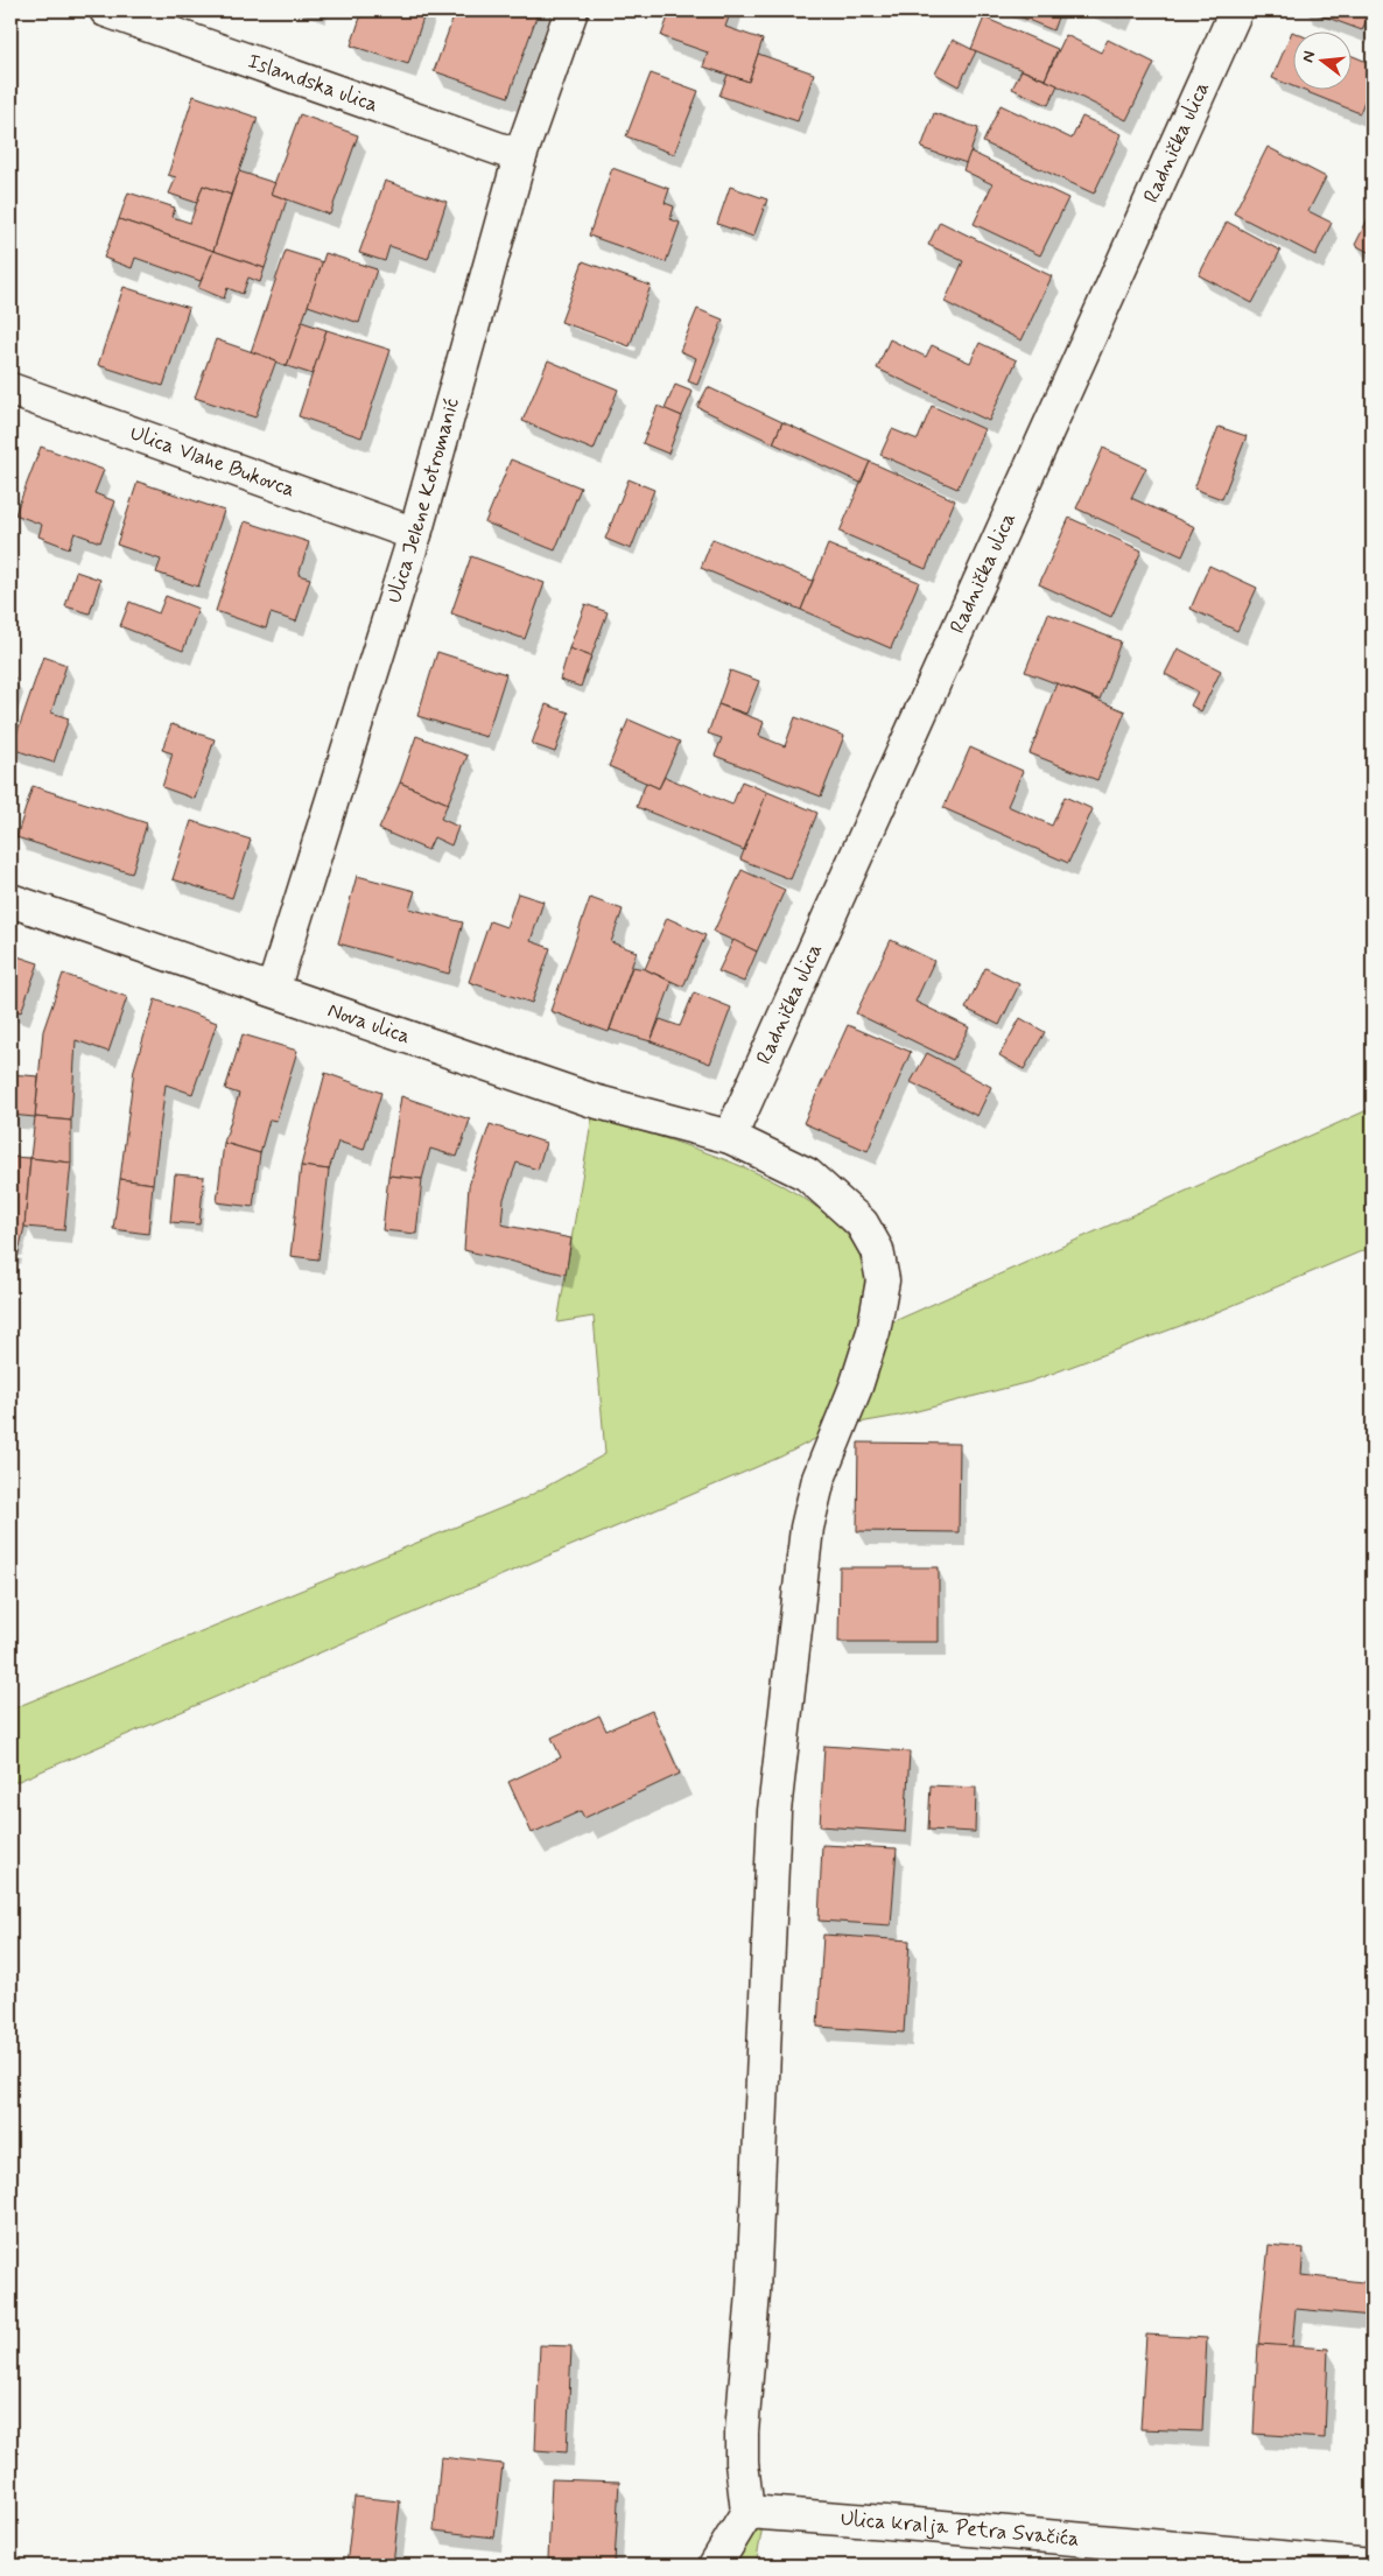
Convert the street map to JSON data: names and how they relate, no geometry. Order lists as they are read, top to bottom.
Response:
{
  "streets": {
    "street": [
      "Islandska ulica",
      "Radnička ulica",
      "Ulica Vlahe Bukovca",
      "Ulica Jelene Kotromanić",
      "Nova ulica",
      "Ulica kralja Petra Svačića"
    ]
  },
  "crossings": [
    ["Islandska ulica", "Ulica Jelene Kotromanić"],
    ["Radnička ulica", "Nova ulica"],
    ["Ulica Vlahe Bukovca", "Ulica Jelene Kotromanić"],
    ["Ulica Jelene Kotromanić", "Nova ulica"],
    ["Nova ulica", "Ulica kralja Petra Svačića"]
  ],
  "north": "left"
}
